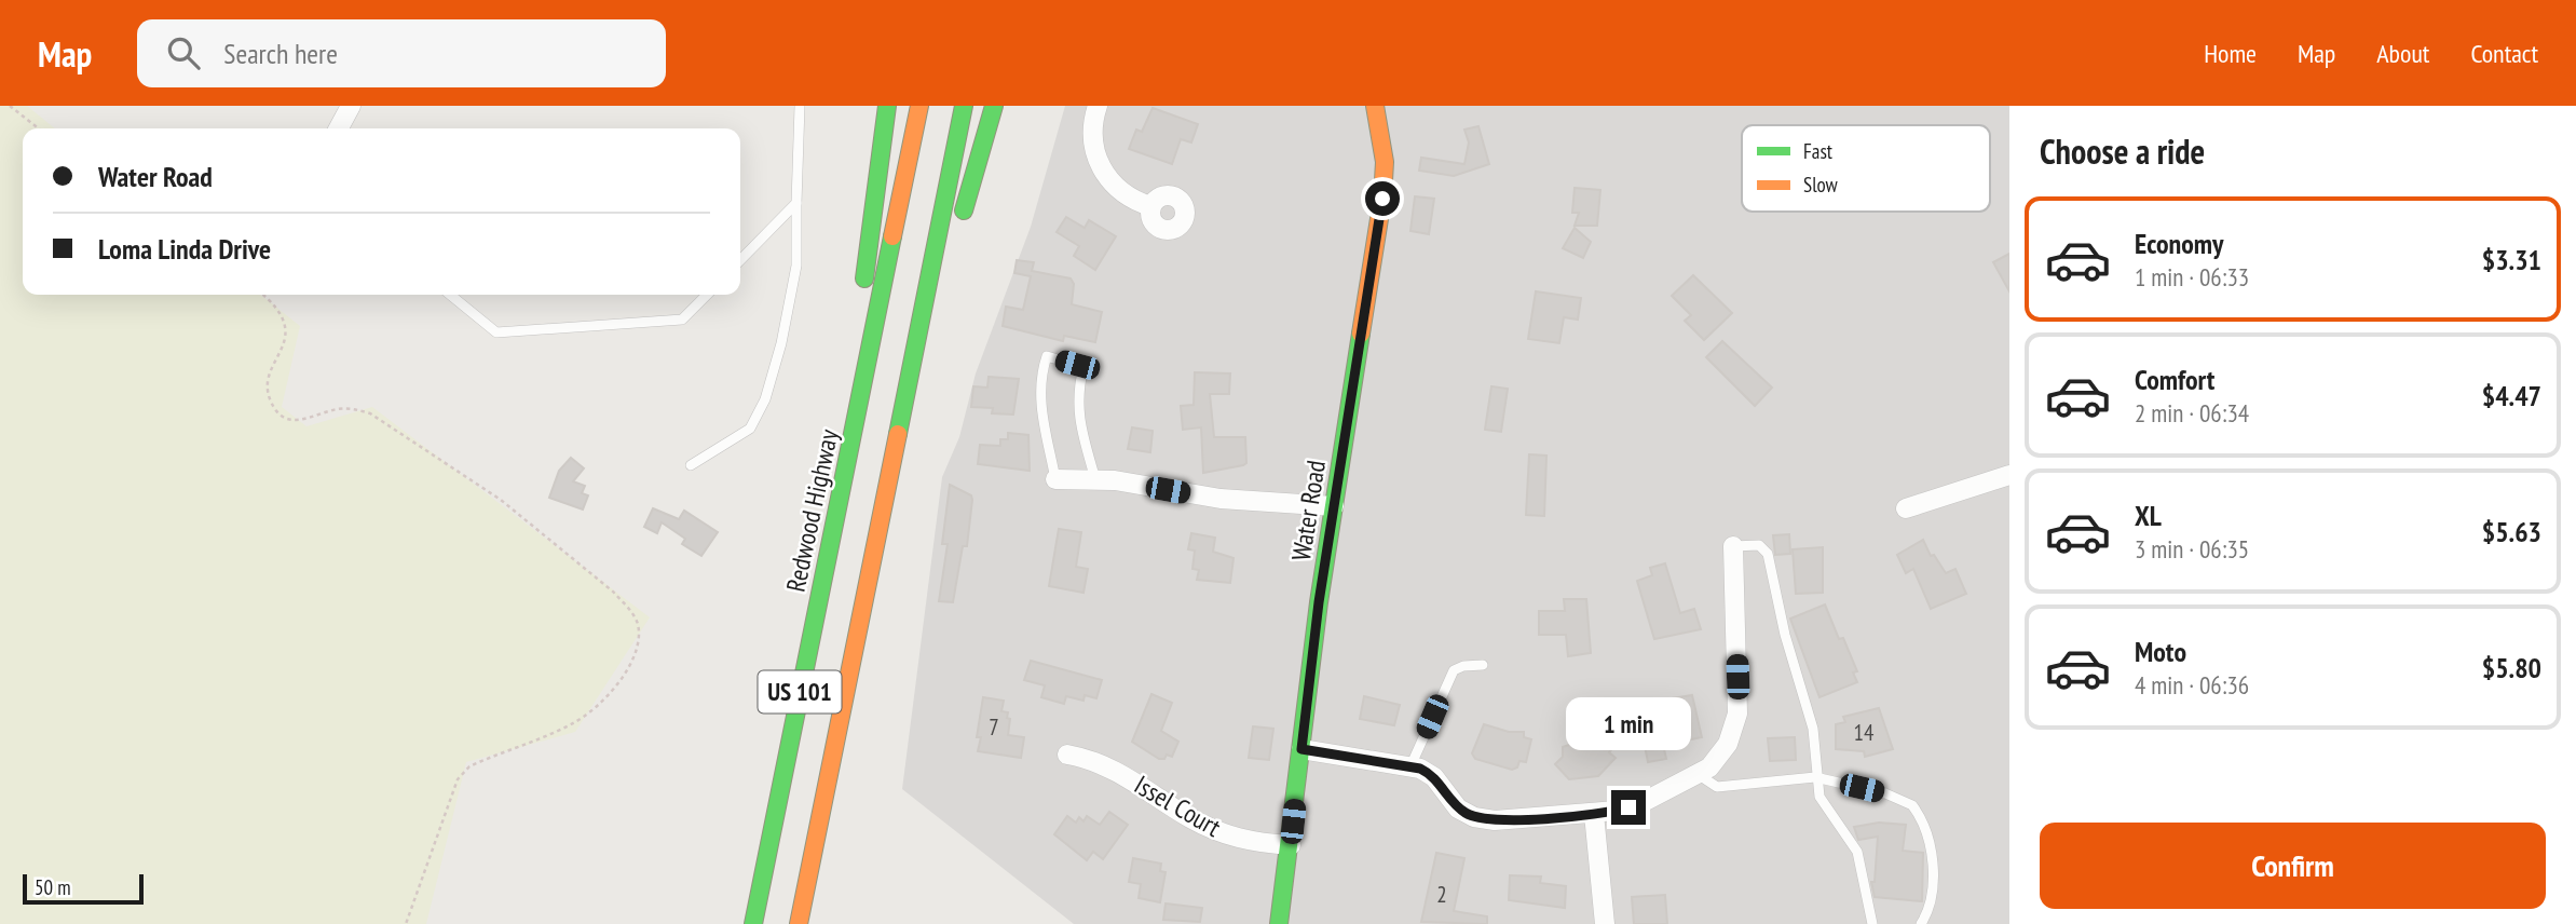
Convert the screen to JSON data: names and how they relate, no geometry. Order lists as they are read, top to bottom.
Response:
{
  "streets": {
    "main road": ["Redwood Highway", "Water Road", "US 101"],
    "street": ["Issel Court"]
  },
  "crossings": [
    ["Water Road", "Issel Court"]
  ],
  "house_numbers": ["7", "14", "2"],
  "legend": ["Fast", "Slow"],
  "scale_bar": "50 m",
  "page": {
    "header": "Map",
    "search": "Search here",
    "nav": [
      "Home",
      "Map",
      "About",
      "Contact"
    ],
    "heading": "Choose a ride",
    "banner": ["Water Road", "Loma Linda Drive"],
    "list": [
      {
        "name": "Economy",
        "note": "1 min · 06:33",
        "value": "$3.31"
      },
      {
        "name": "Comfort",
        "note": "2 min · 06:34",
        "value": "$4.47"
      },
      {
        "name": "XL",
        "note": "3 min · 06:35",
        "value": "$5.63"
      },
      {
        "name": "Moto",
        "note": "4 min · 06:36",
        "value": "$5.80"
      }
    ],
    "bubble": "1 min",
    "buttons": "Confirm",
    "scale": "50 m"
  }
}
